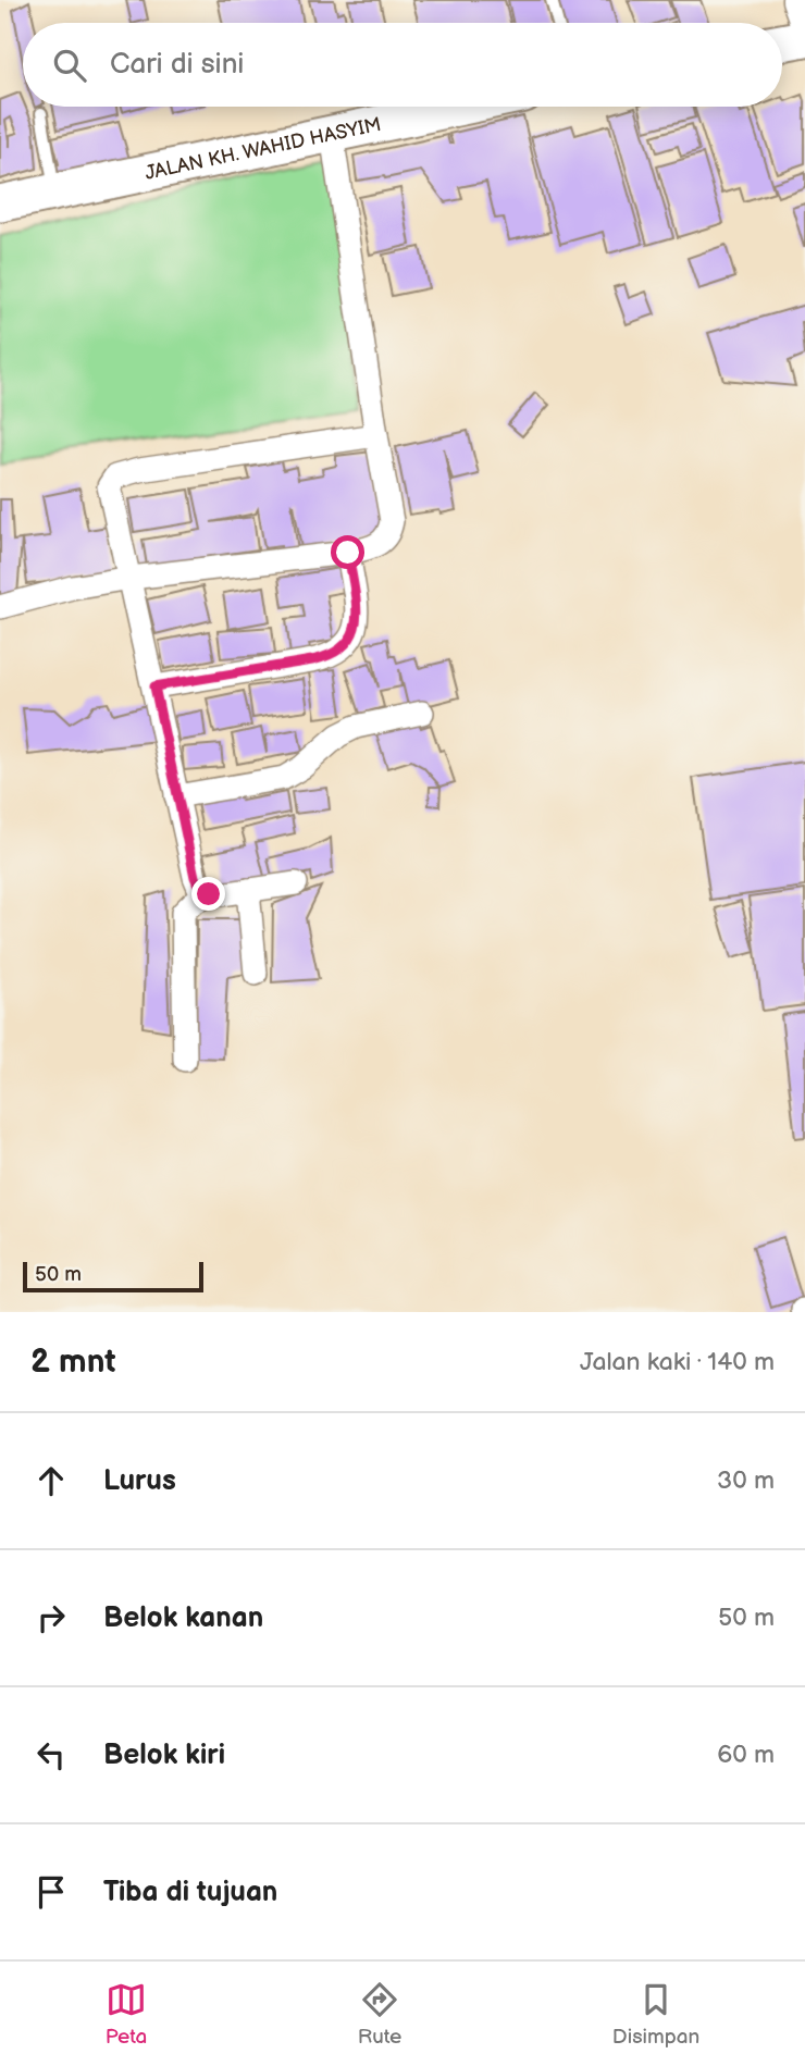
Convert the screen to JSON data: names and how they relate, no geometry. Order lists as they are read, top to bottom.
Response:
{
  "streets": {
    "main road": ["JALAN KH. WAHID HASYIM"]
  },
  "scale_bar": "50 m",
  "page": {
    "search": "Cari di sini",
    "scale": "50 m",
    "heading": ["2 mnt", "Jalan kaki · 140 m"],
    "list": [
      ["Lurus", "30 m"],
      ["Belok kanan", "50 m"],
      ["Belok kiri", "60 m"],
      "Tiba di tujuan"
    ],
    "nav": ["Peta", "Rute", "Disimpan"]
  }
}
